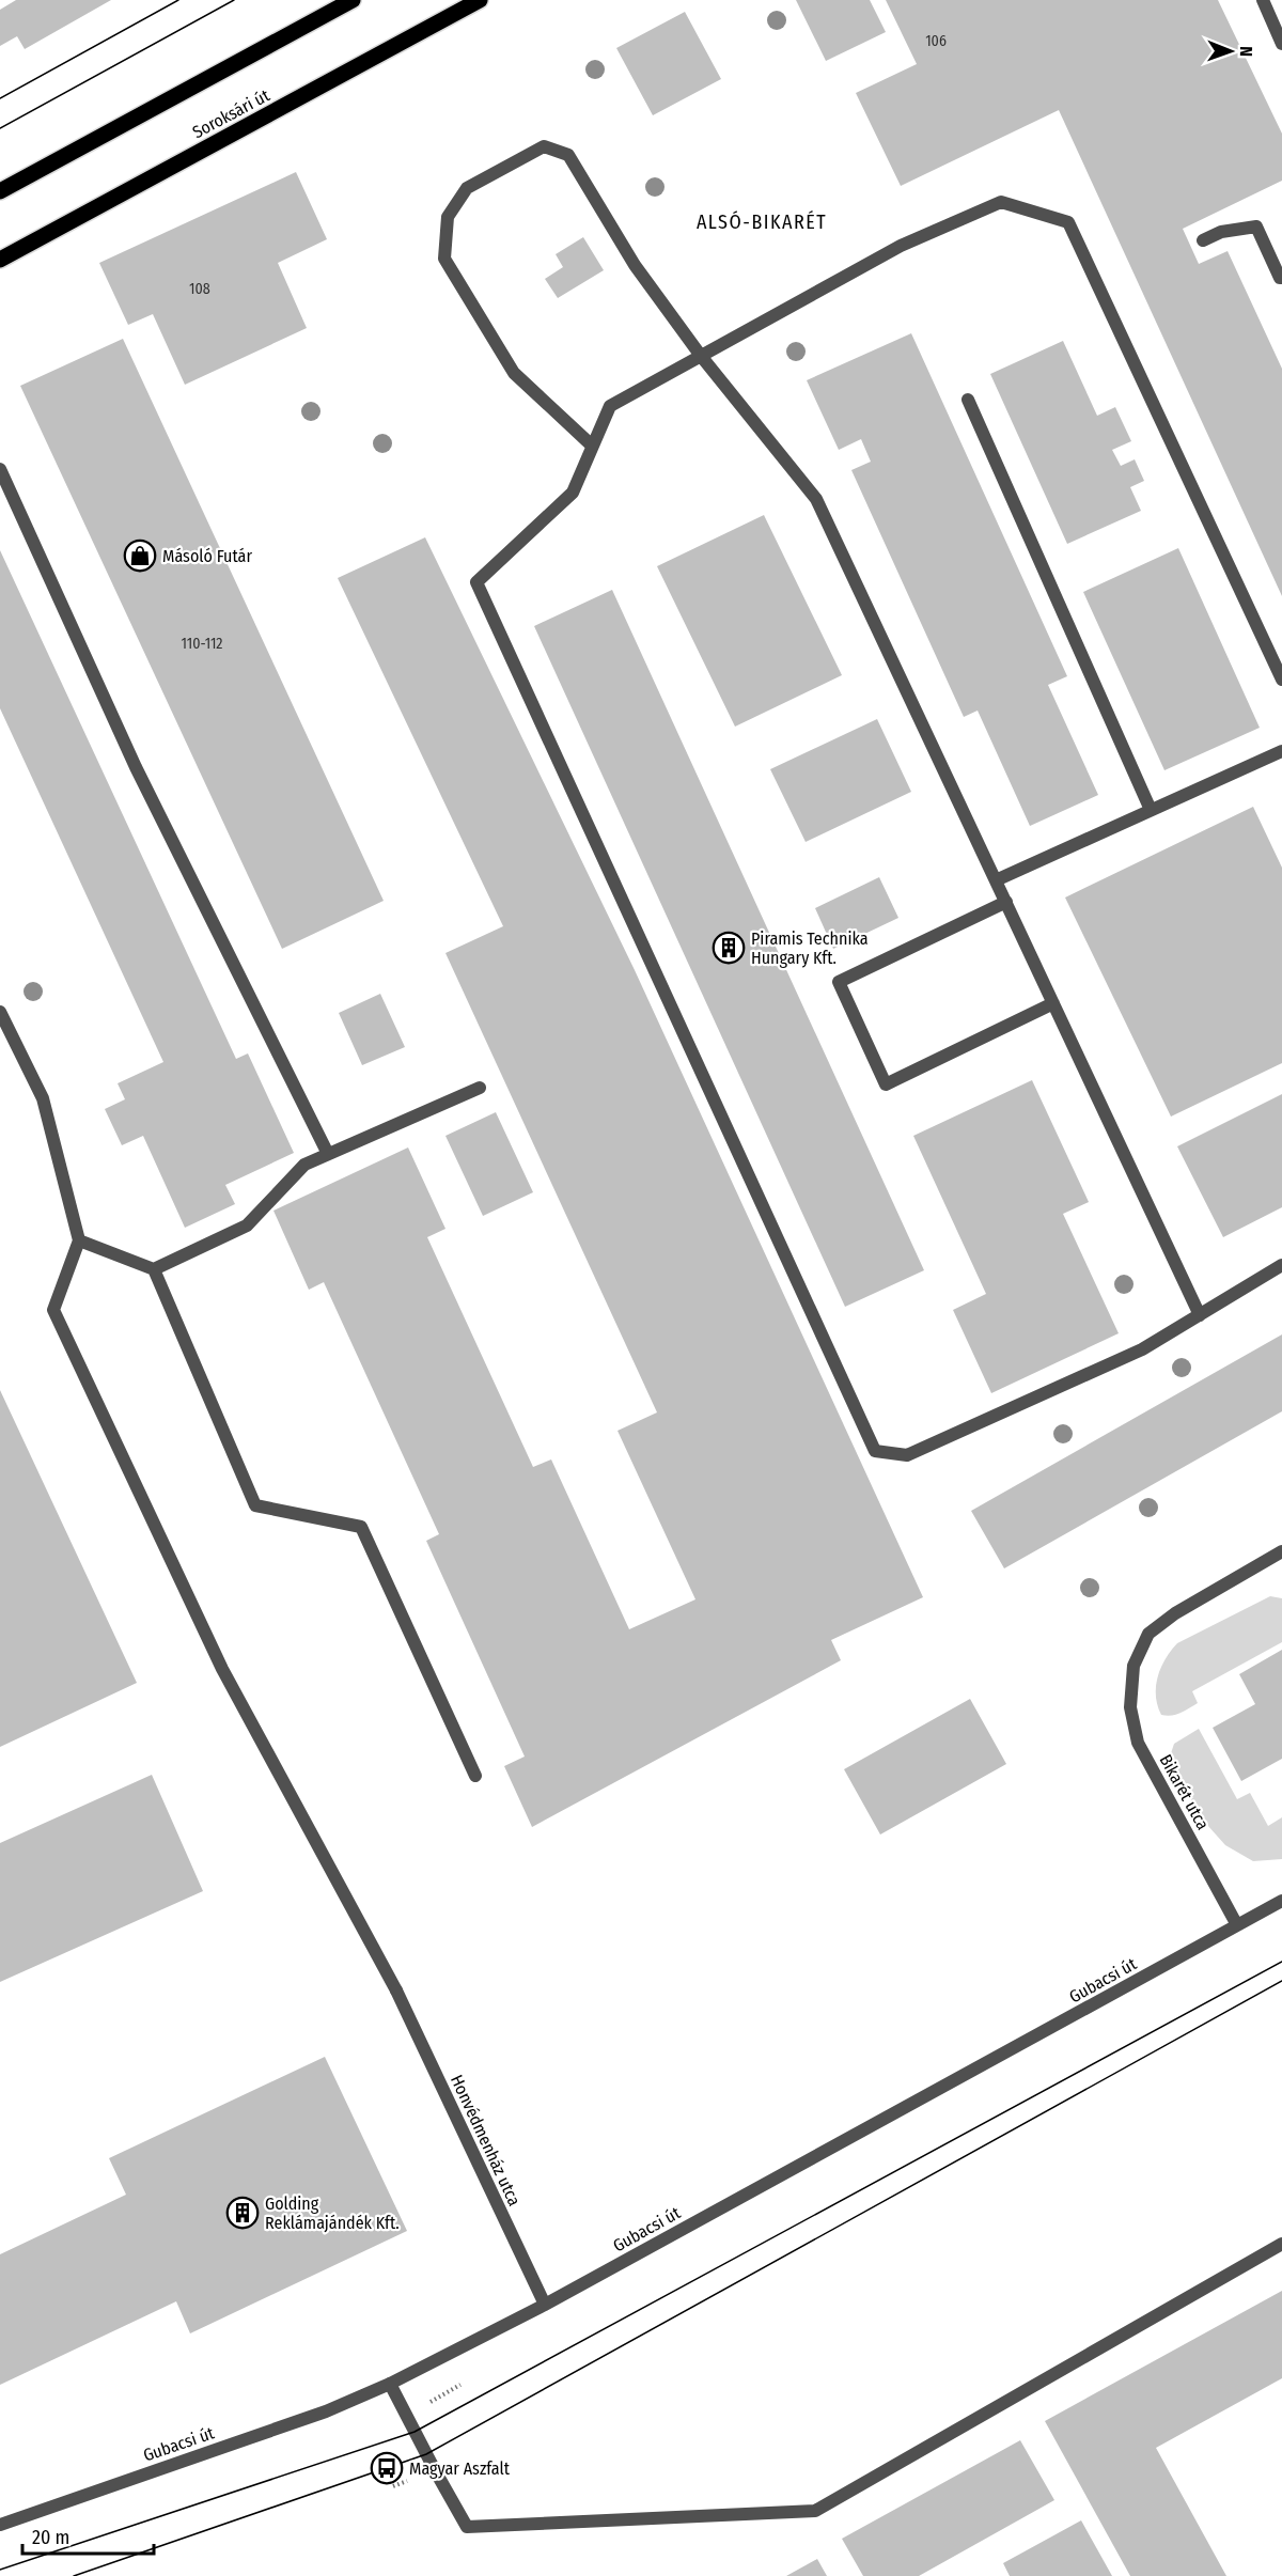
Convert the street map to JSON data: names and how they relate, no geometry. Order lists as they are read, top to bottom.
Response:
{
  "streets": {
    "main road": ["Soroksári út"],
    "street": ["Bikarét utca", "Gubacsi út", "Honvédmenház utca"]
  },
  "crossings": [
    ["Bikarét utca", "Gubacsi út"],
    ["Gubacsi út", "Honvédmenház utca"]
  ],
  "districts": ["ALSÓ-BIKARÉT"],
  "places": {
    "shop": ["Másoló Futár"],
    "building": ["Piramis Technika Hungary Kft.", "Golding Reklámajándék Kft."],
    "bus stop": ["Magyar Aszfalt"]
  },
  "house_numbers": ["106", "108", "110-112"],
  "scale_bar": "20 m",
  "north": "right"
}
